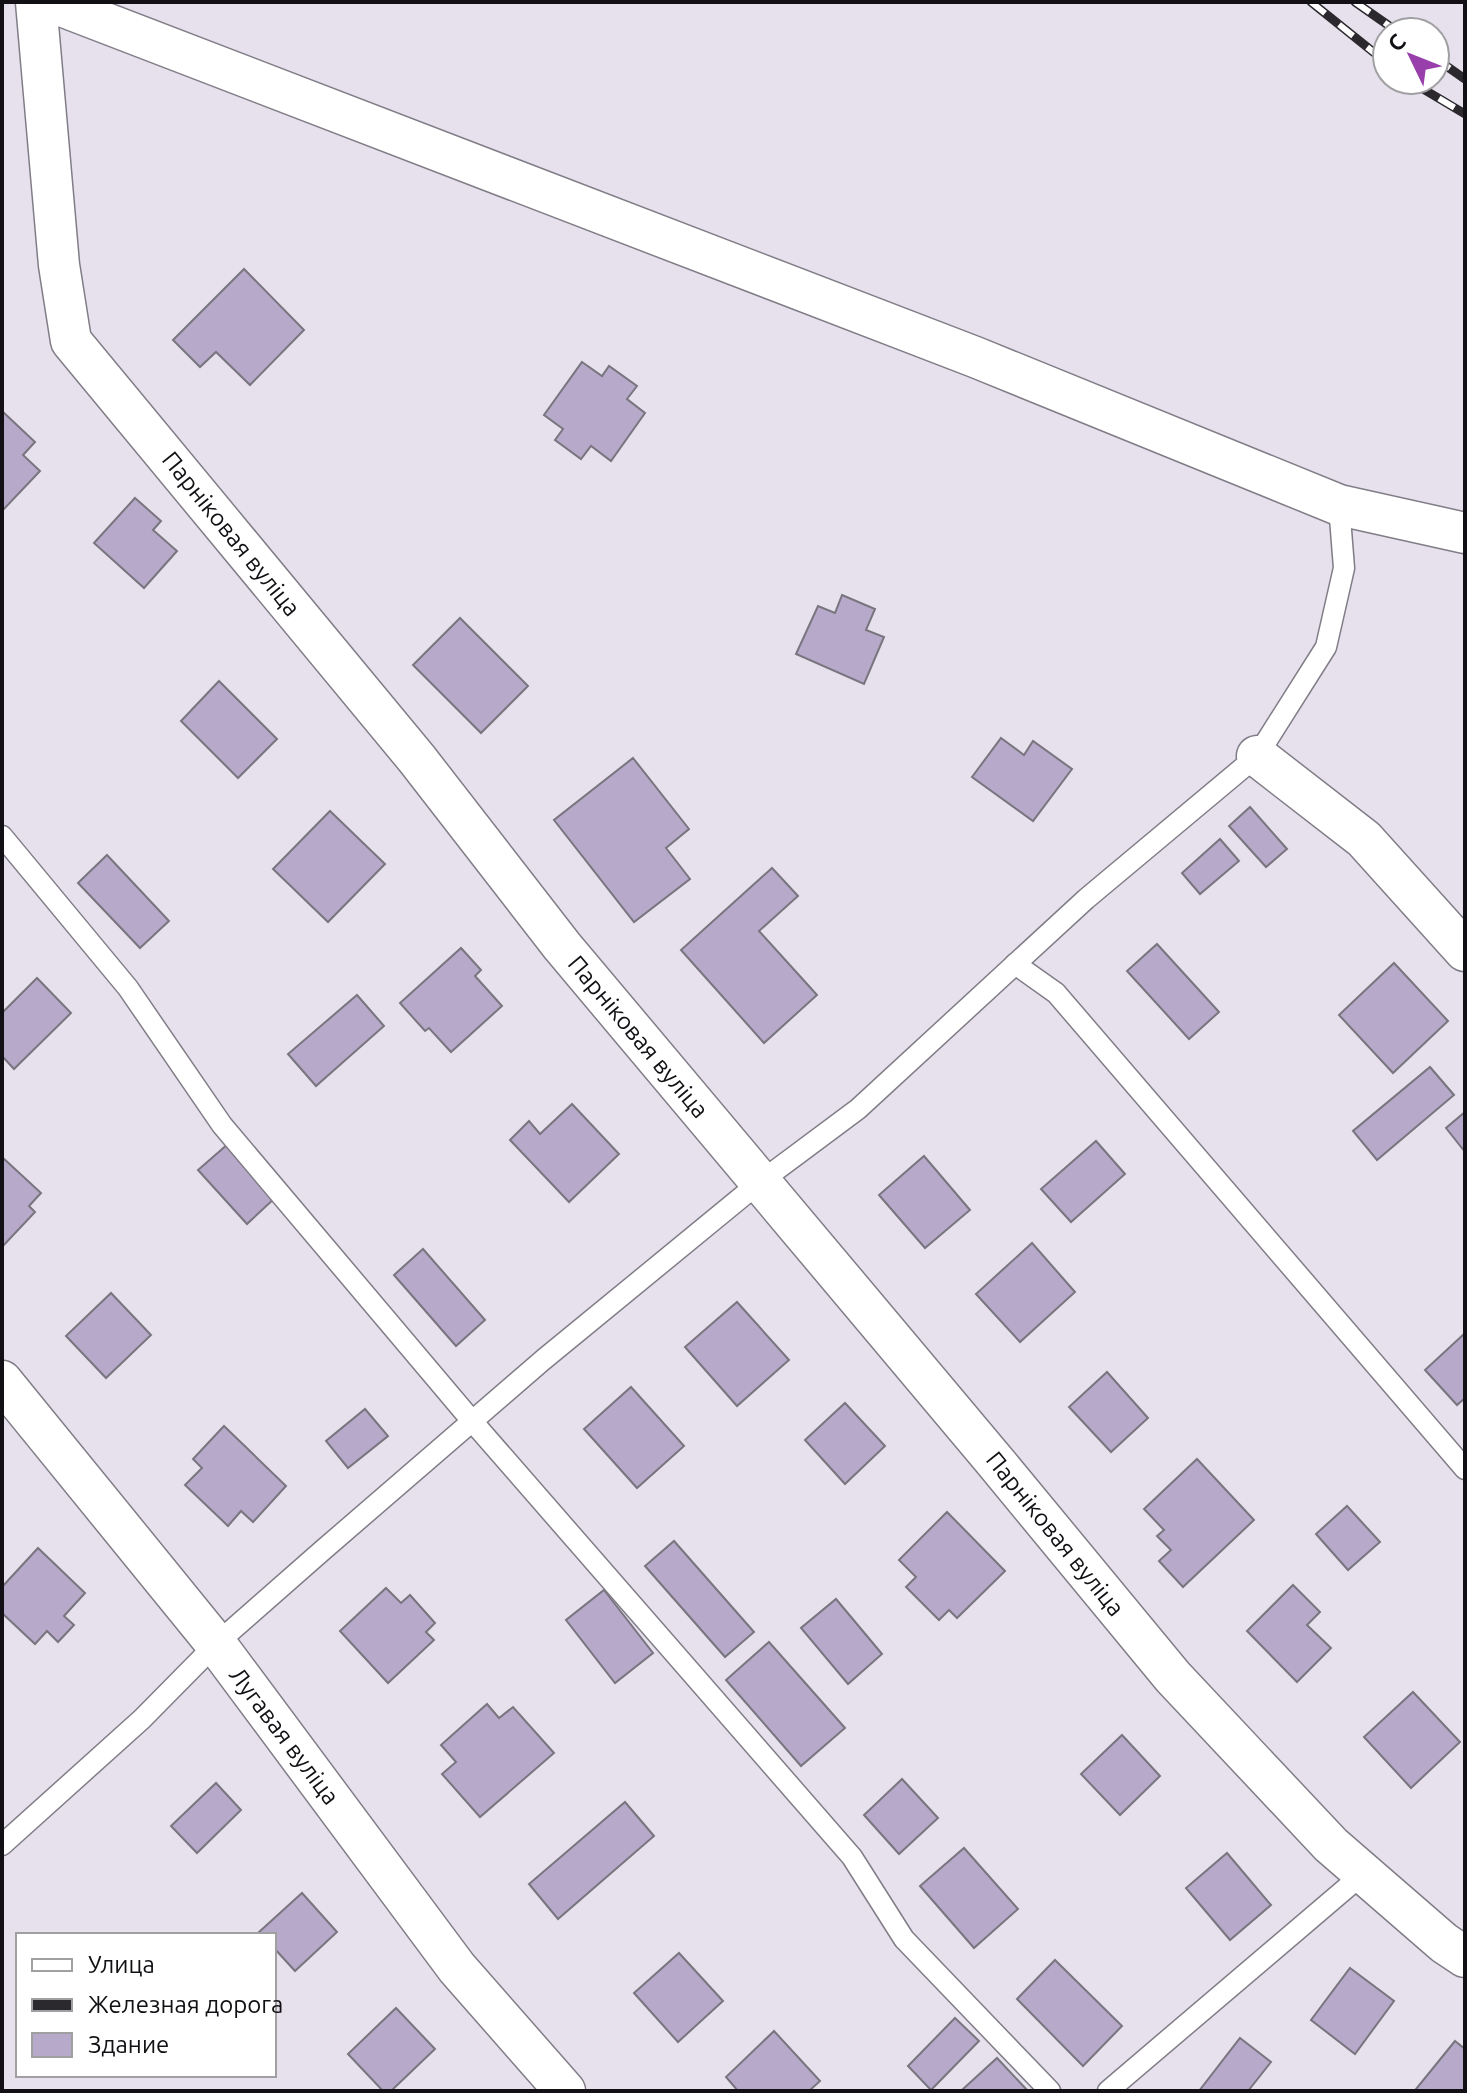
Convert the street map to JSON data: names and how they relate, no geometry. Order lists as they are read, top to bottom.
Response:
{
  "streets": {
    "street": ["Парніковая вуліца", "Лугавая вуліца"]
  },
  "legend": ["Улица", "Железная дорога", "Здание"],
  "north": "top left"
}
